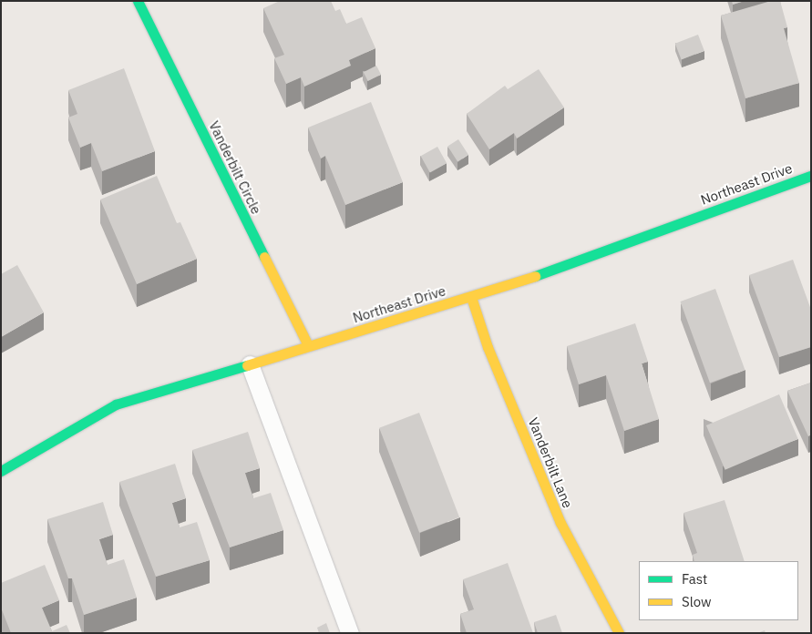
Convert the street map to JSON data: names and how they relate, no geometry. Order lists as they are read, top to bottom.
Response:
{
  "streets": {
    "street": ["Vanderbilt Circle", "Northeast Drive", "Vanderbilt Lane"]
  },
  "crossings": [
    ["Vanderbilt Circle", "Northeast Drive"],
    ["Northeast Drive", "Vanderbilt Lane"]
  ],
  "legend": ["Fast", "Slow"]
}
